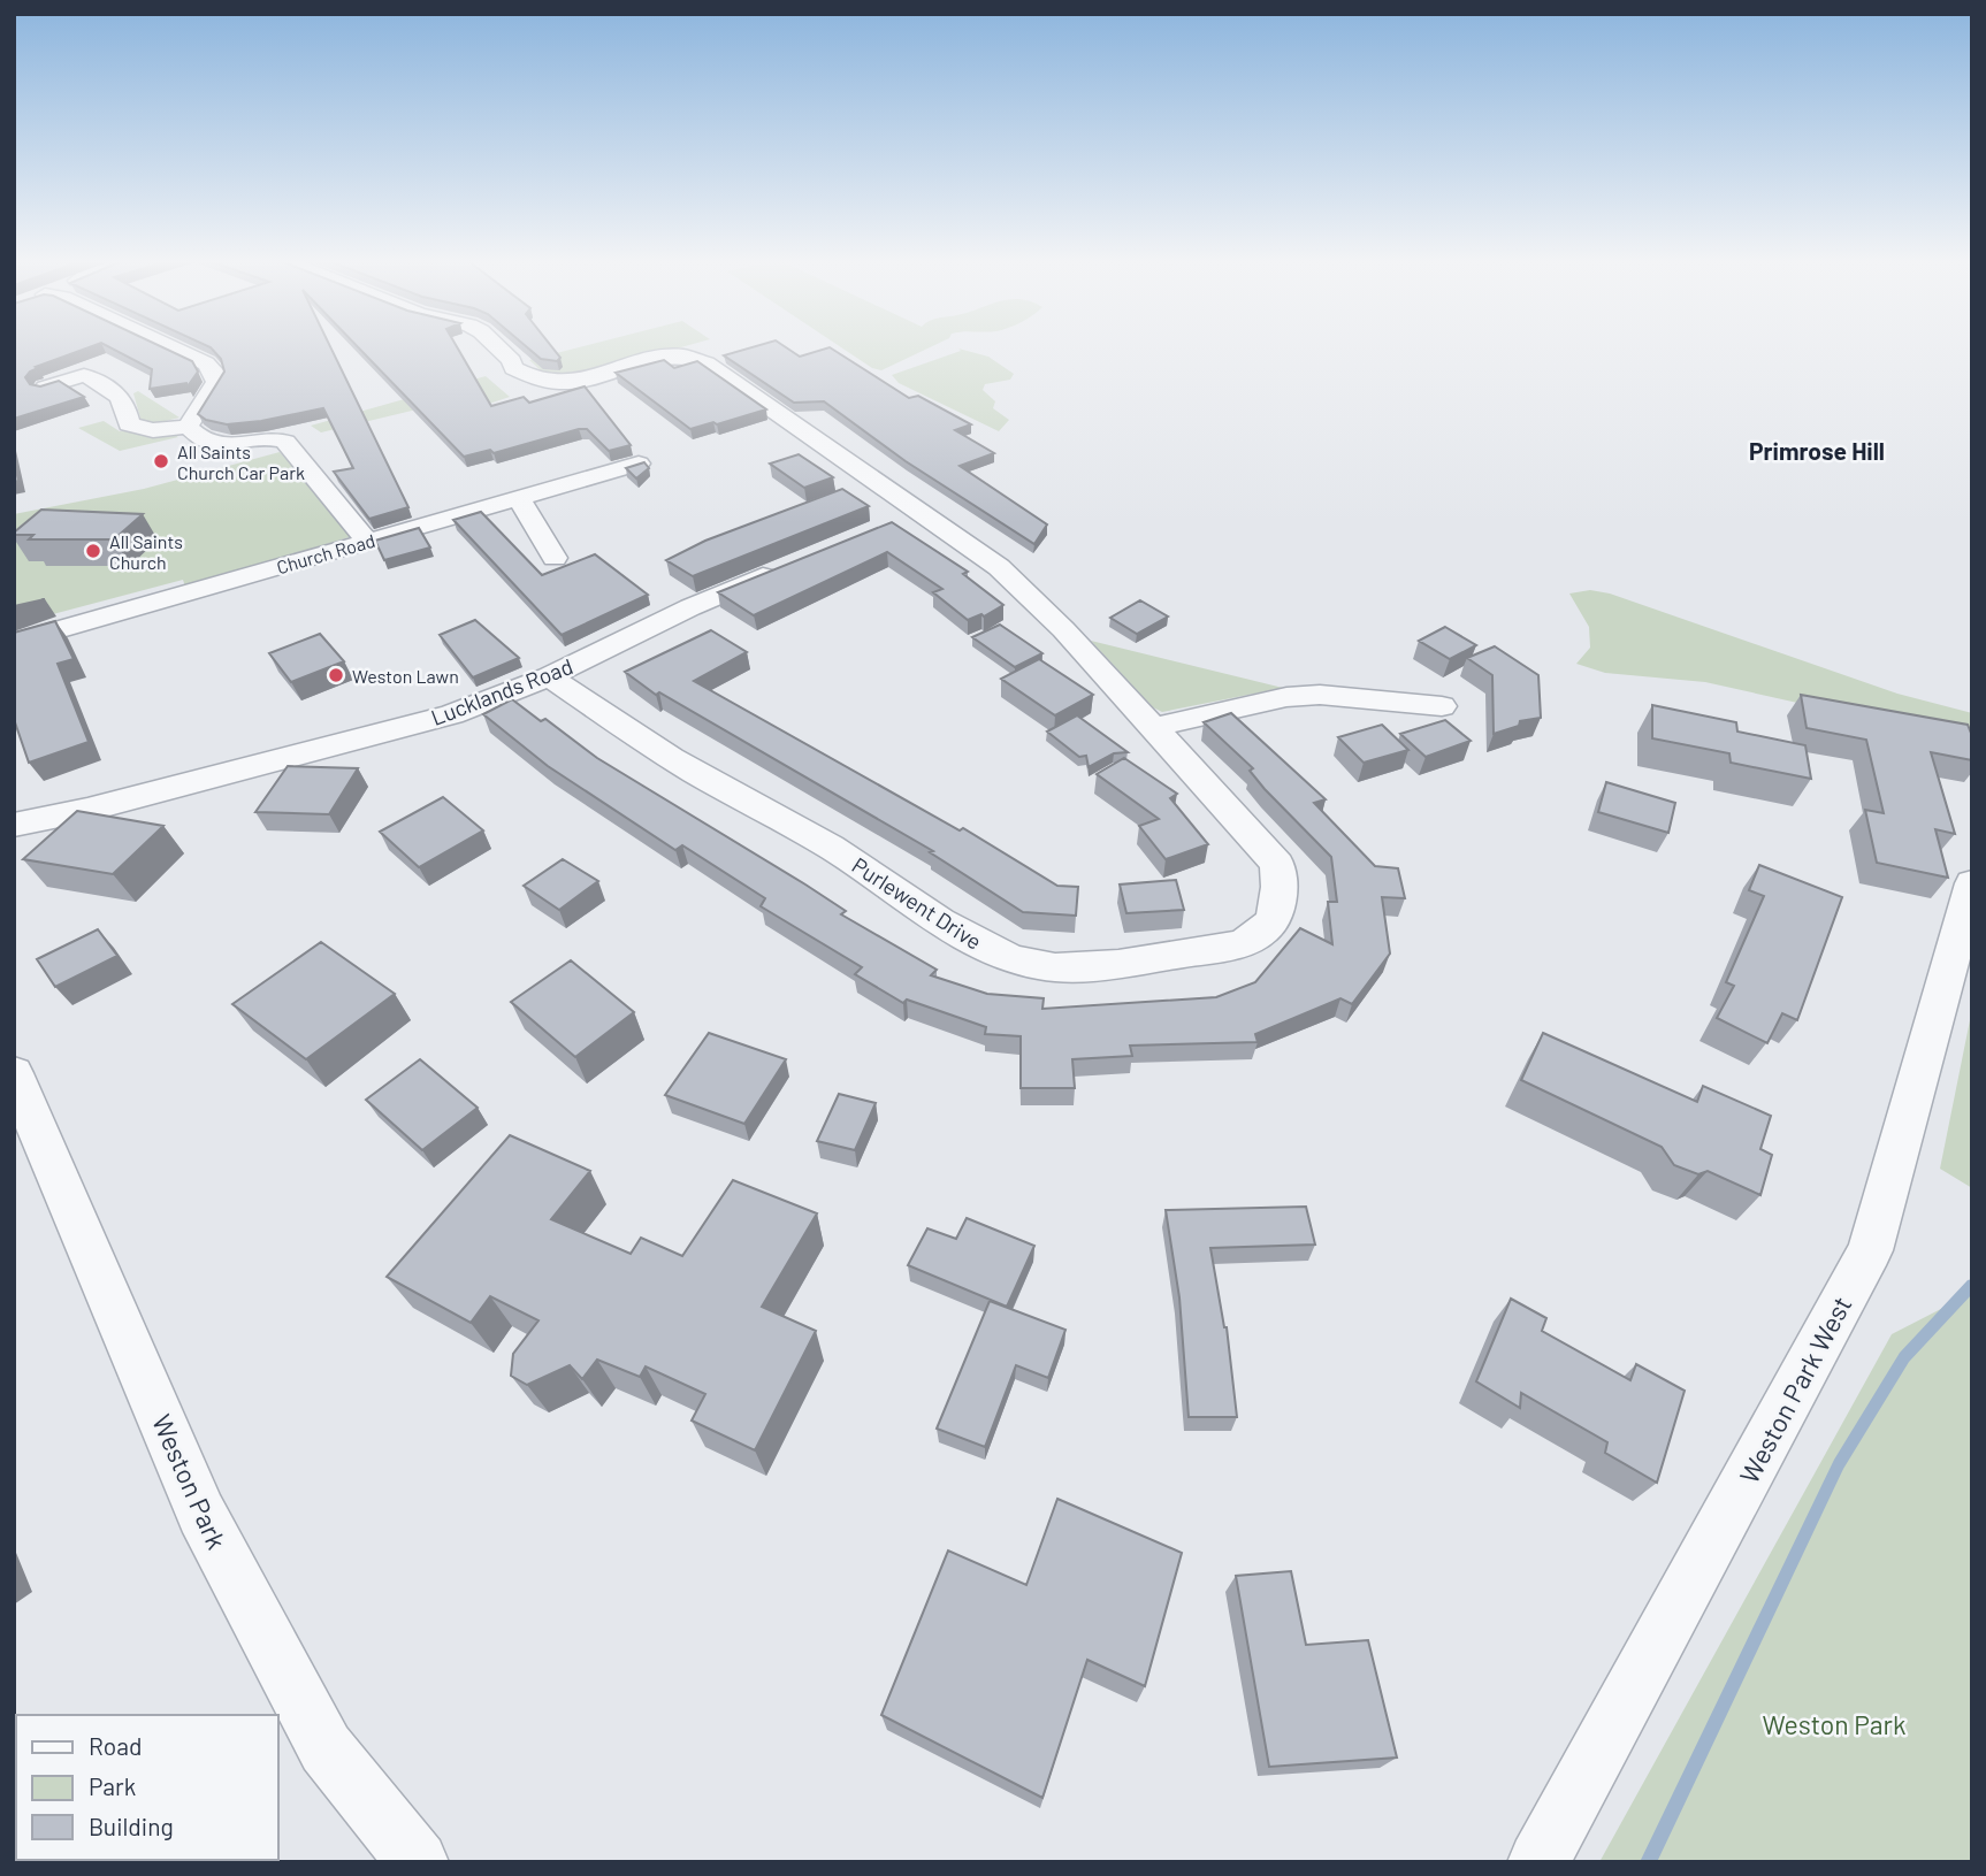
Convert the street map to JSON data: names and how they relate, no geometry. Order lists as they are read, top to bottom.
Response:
{
  "streets": {
    "street": [
      "Church Road",
      "Lucklands Road",
      "Purlewent Drive",
      "Weston Park West",
      "Weston Park"
    ]
  },
  "crossings": [
    ["Lucklands Road", "Purlewent Drive"]
  ],
  "districts": ["Primrose Hill"],
  "parks": ["Weston Park"],
  "places": ["All Saints Church Car Park", "All Saints Church", "Weston Lawn"],
  "legend": ["Road", "Park", "Building"]
}
